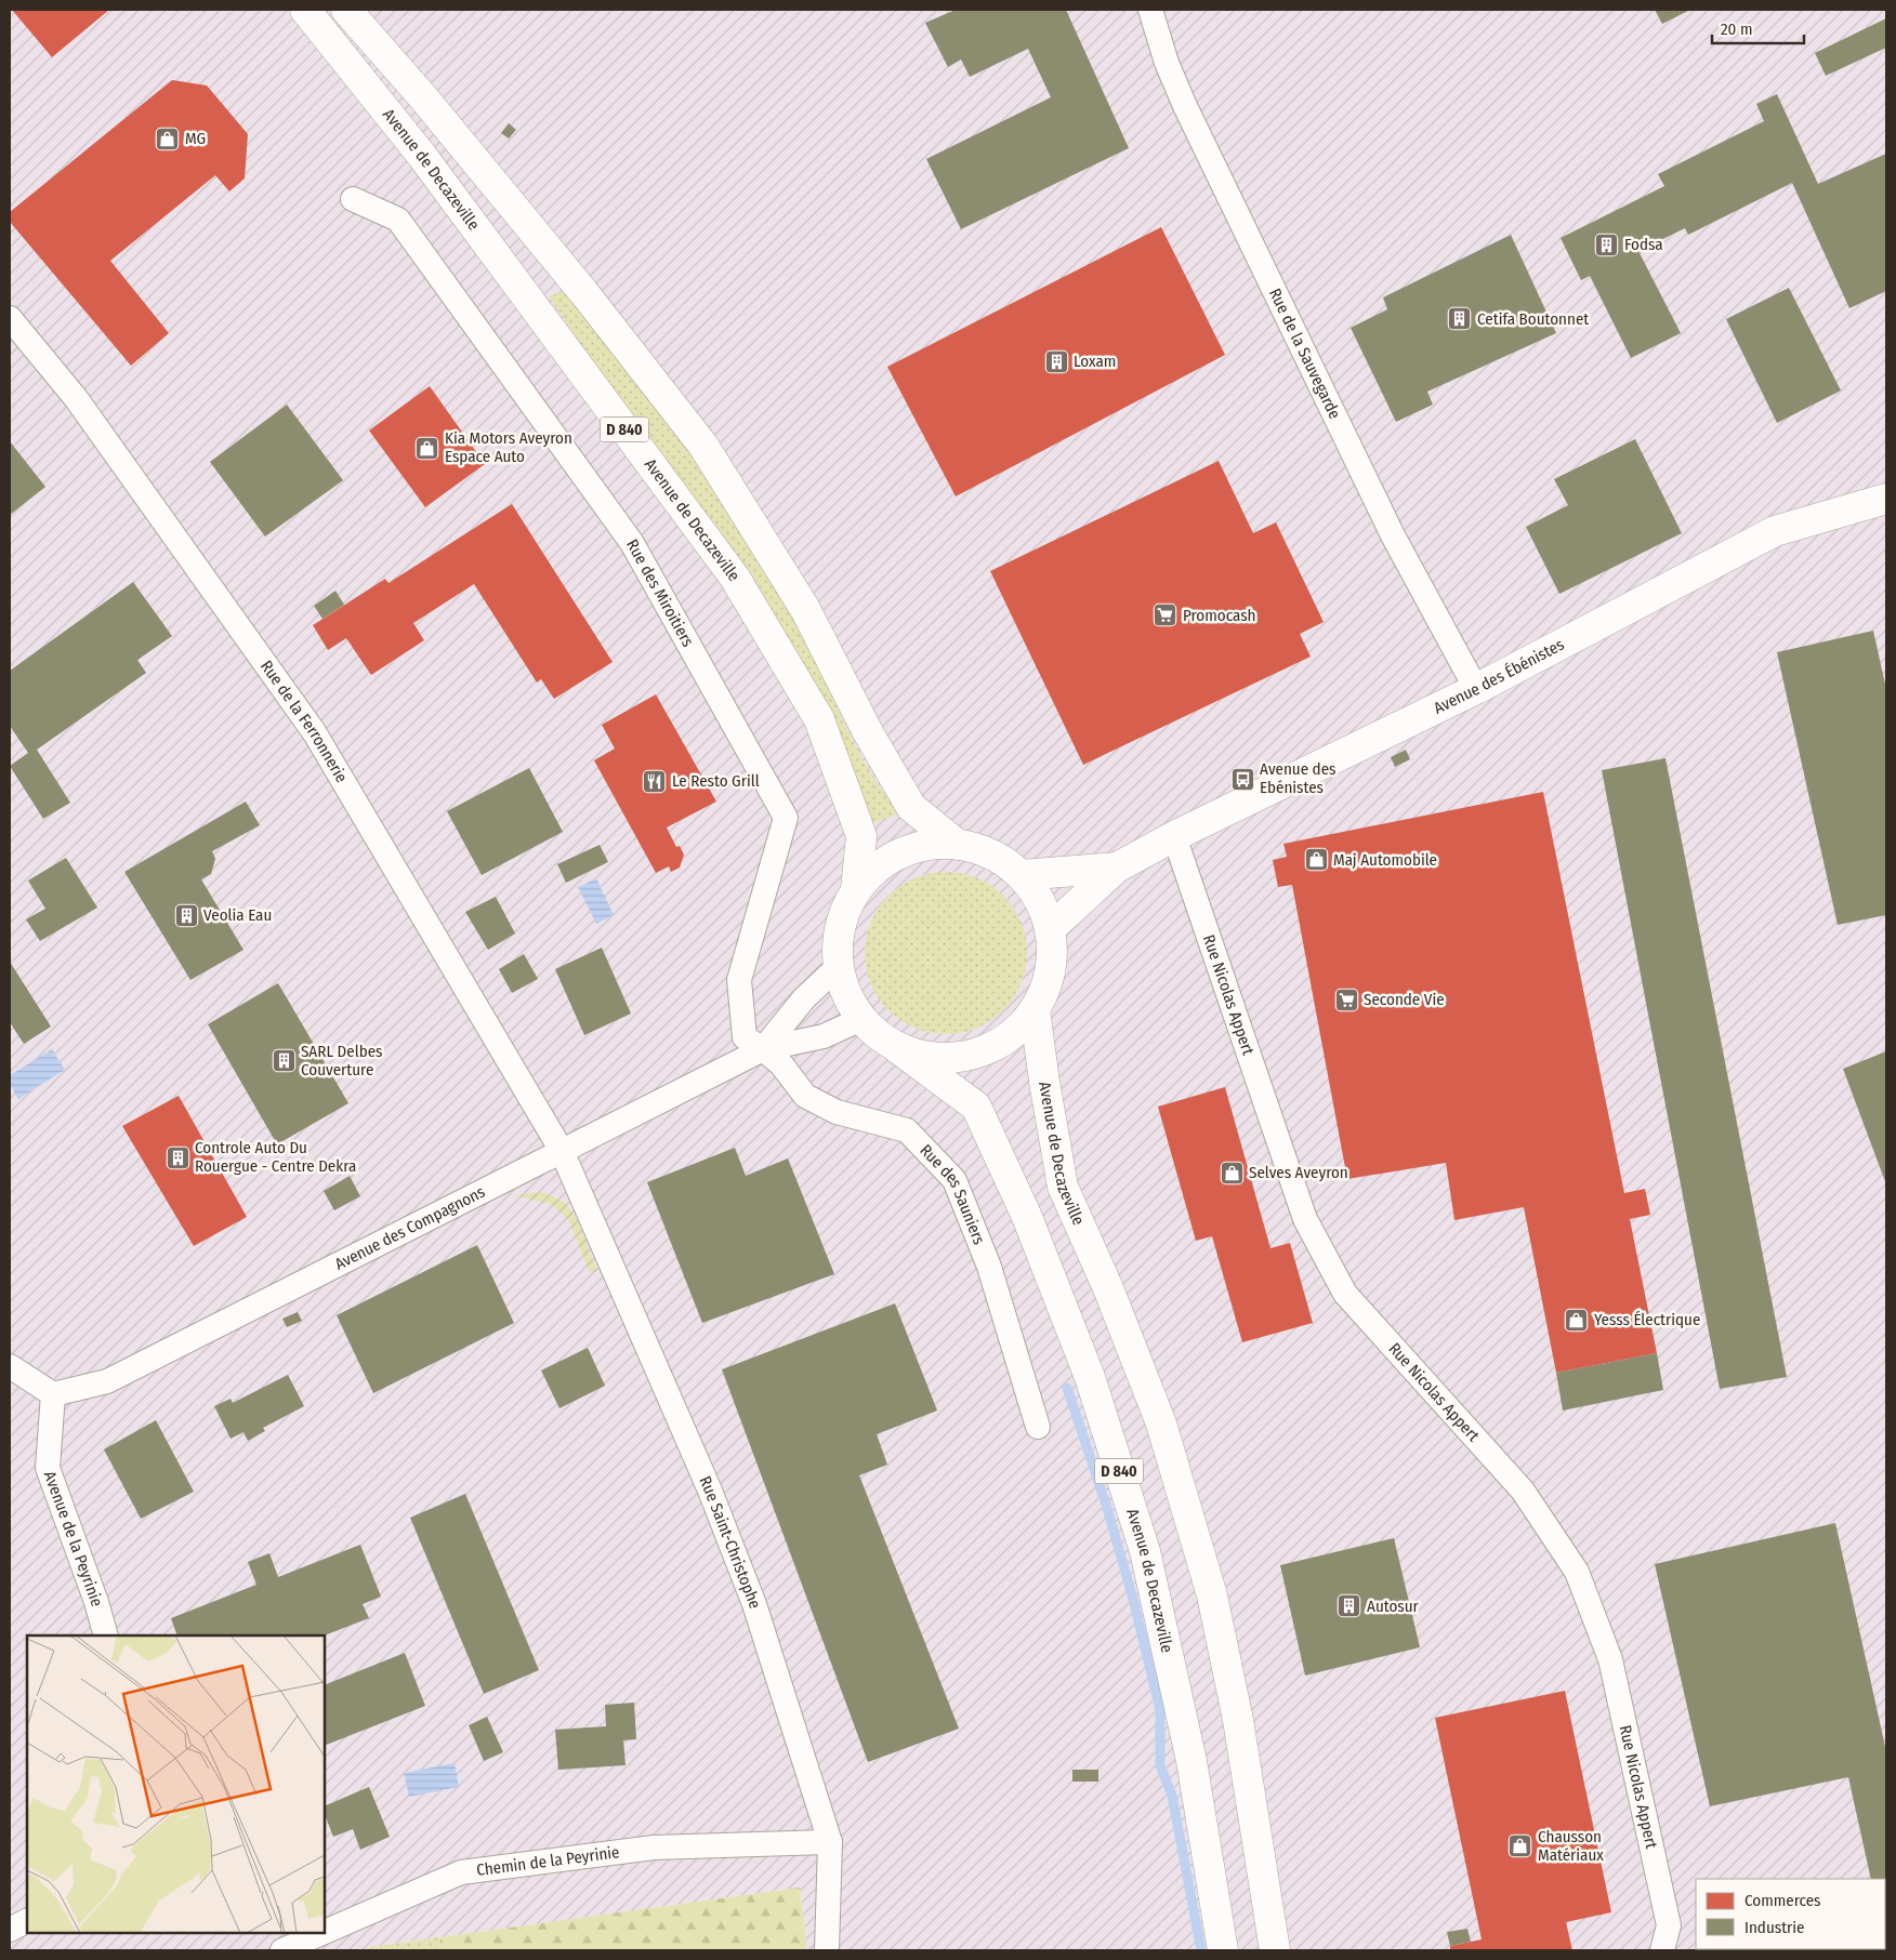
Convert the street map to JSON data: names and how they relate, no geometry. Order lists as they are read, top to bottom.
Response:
{
  "streets": {
    "main road": ["Avenue de Decazeville", "D 840", "Avenue des Ébénistes"],
    "street": [
      "Rue de la Sauvegarde",
      "Rue des Miroitiers",
      "Rue de la Ferronnerie",
      "Rue Nicolas Appert",
      "Rue des Sauniers",
      "Avenue des Compagnons",
      "Avenue de la Peyrinie",
      "Rue Saint-Christophe",
      "Chemin de la Peyrinie"
    ]
  },
  "crossings": [
    ["Avenue de Decazeville", "Avenue des Compagnons"],
    ["Rue de la Sauvegarde", "Avenue des Ébénistes"],
    ["Rue des Miroitiers", "Rue des Sauniers"],
    ["Rue des Miroitiers", "Avenue des Compagnons"],
    ["Avenue des Ébénistes", "Rue Nicolas Appert"],
    ["Rue de la Ferronnerie", "Avenue des Compagnons"],
    ["Rue de la Ferronnerie", "Rue Saint-Christophe"],
    ["Rue des Sauniers", "Avenue des Compagnons"],
    ["Avenue des Compagnons", "Avenue de la Peyrinie"],
    ["Avenue des Compagnons", "Rue Saint-Christophe"],
    ["Rue Saint-Christophe", "Chemin de la Peyrinie"]
  ],
  "places": {
    "shop": [
      "MG",
      "Kia Motors Aveyron Espace Auto",
      "Maj Automobile",
      "Selves Aveyron",
      "Yesss Électrique",
      "Chausson Matériaux"
    ],
    "building": [
      "Fodsa",
      "Cetifa Boutonnet",
      "Loxam",
      "Veolia Eau",
      "SARL Delbes Couverture",
      "Controle Auto Du Rouergue - Centre Dekra",
      "Autosur"
    ],
    "supermarket": ["Promocash", "Seconde Vie"],
    "bus stop": ["Avenue des Ebénistes"],
    "restaurant": ["Le Resto Grill"]
  },
  "legend": ["Commerces", "Industrie"],
  "scale_bar": "20 m"
}
